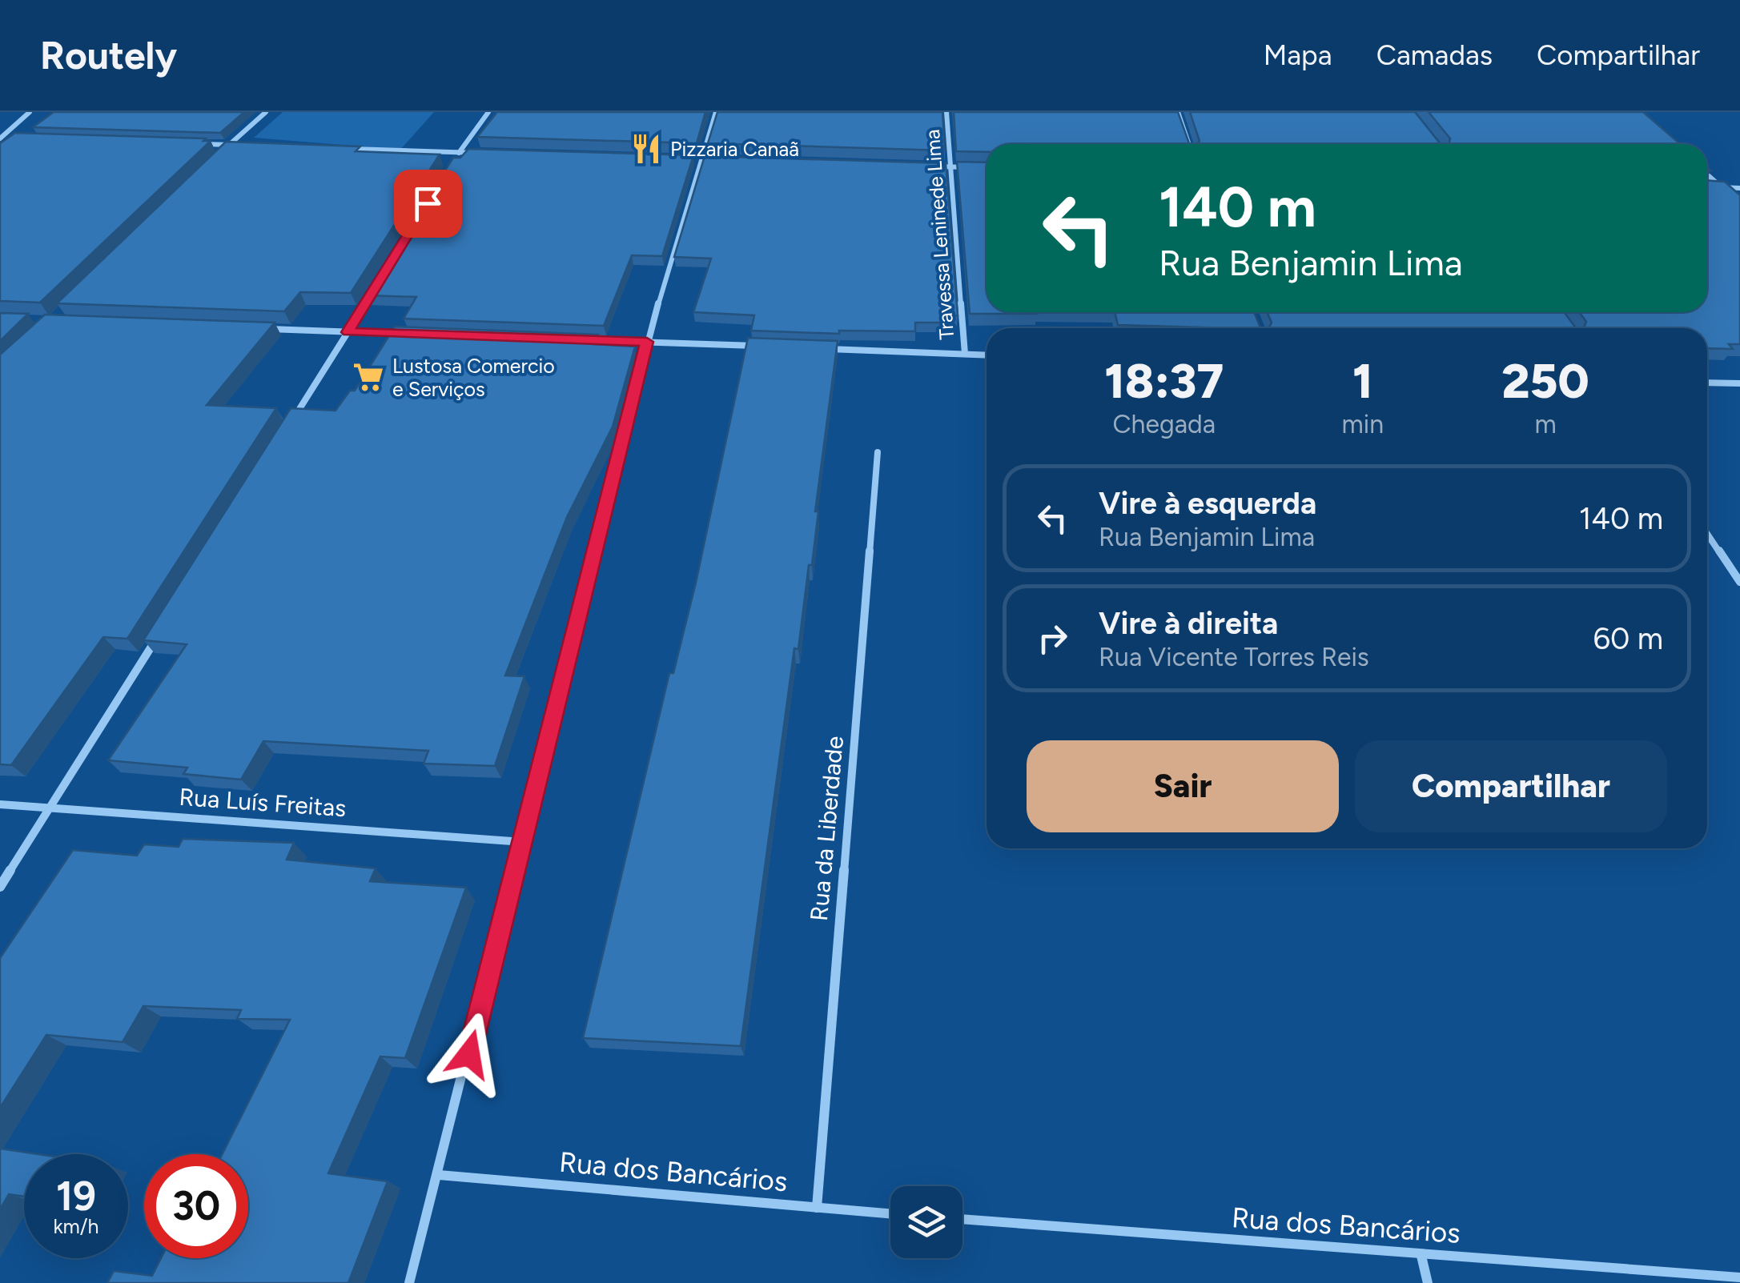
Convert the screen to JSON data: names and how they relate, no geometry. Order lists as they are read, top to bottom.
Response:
{
  "streets": {
    "street": [
      "Travessa Leninede Lima",
      "Rua Luís Freitas",
      "Rua da Liberdade",
      "Rua dos Bancários"
    ]
  },
  "crossings": [
    ["Rua da Liberdade", "Rua dos Bancários"]
  ],
  "places": {
    "restaurant": ["Pizzaria Canaã"],
    "supermarket": ["Lustosa Comercio e Serviços"]
  },
  "page": {
    "header": "Routely",
    "nav": ["Mapa", "Camadas", "Compartilhar"],
    "turn": ["140 m", "Rua Benjamin Lima"],
    "eta": [
      "18:37",
      "Chegada",
      "1",
      "min",
      "250",
      "m"
    ],
    "list": [
      {
        "name": "Vire à esquerda",
        "note": "Rua Benjamin Lima",
        "value": "140 m"
      },
      {
        "name": "Vire à direita",
        "note": "Rua Vicente Torres Reis",
        "value": "60 m"
      }
    ],
    "buttons": ["Sair", "Compartilhar"],
    "speed": "19 km/h",
    "limit": "30"
  }
}
